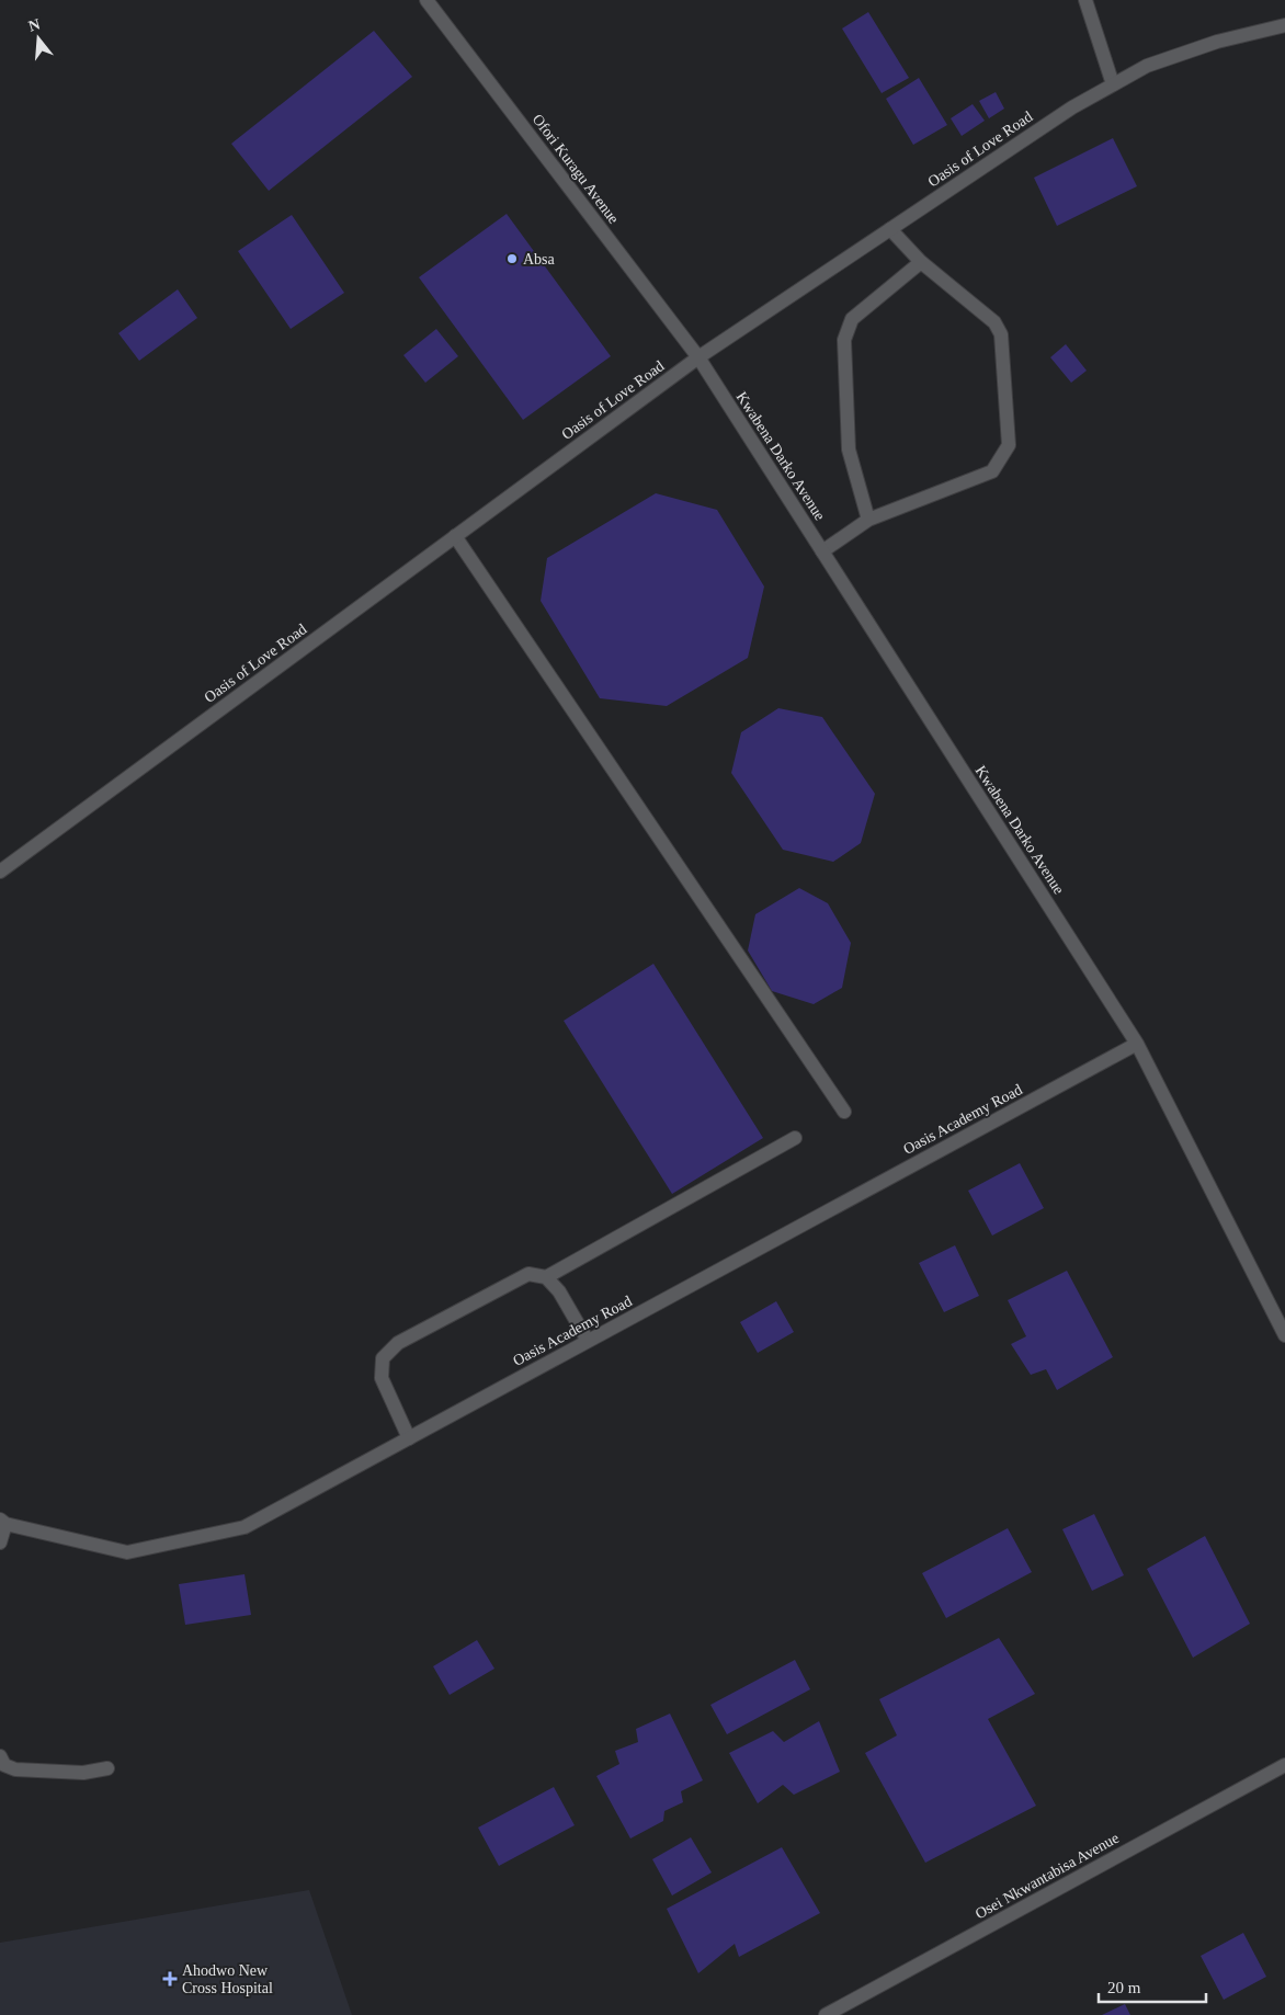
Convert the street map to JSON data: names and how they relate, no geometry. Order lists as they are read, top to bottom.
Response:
{
  "streets": {
    "street": [
      "Oasis of Love Road",
      "Ofori Kuragu Avenue",
      "Kwabena Darko Avenue",
      "Oasis Academy Road",
      "Osei Nkwantabisa Avenue"
    ]
  },
  "crossings": [
    ["Oasis of Love Road", "Ofori Kuragu Avenue"],
    ["Oasis of Love Road", "Kwabena Darko Avenue"],
    ["Ofori Kuragu Avenue", "Kwabena Darko Avenue"],
    ["Kwabena Darko Avenue", "Oasis Academy Road"]
  ],
  "places": {
    "other": ["Absa"],
    "health": ["Ahodwo New Cross Hospital"]
  },
  "scale_bar": "20 m",
  "north": "top"
}
